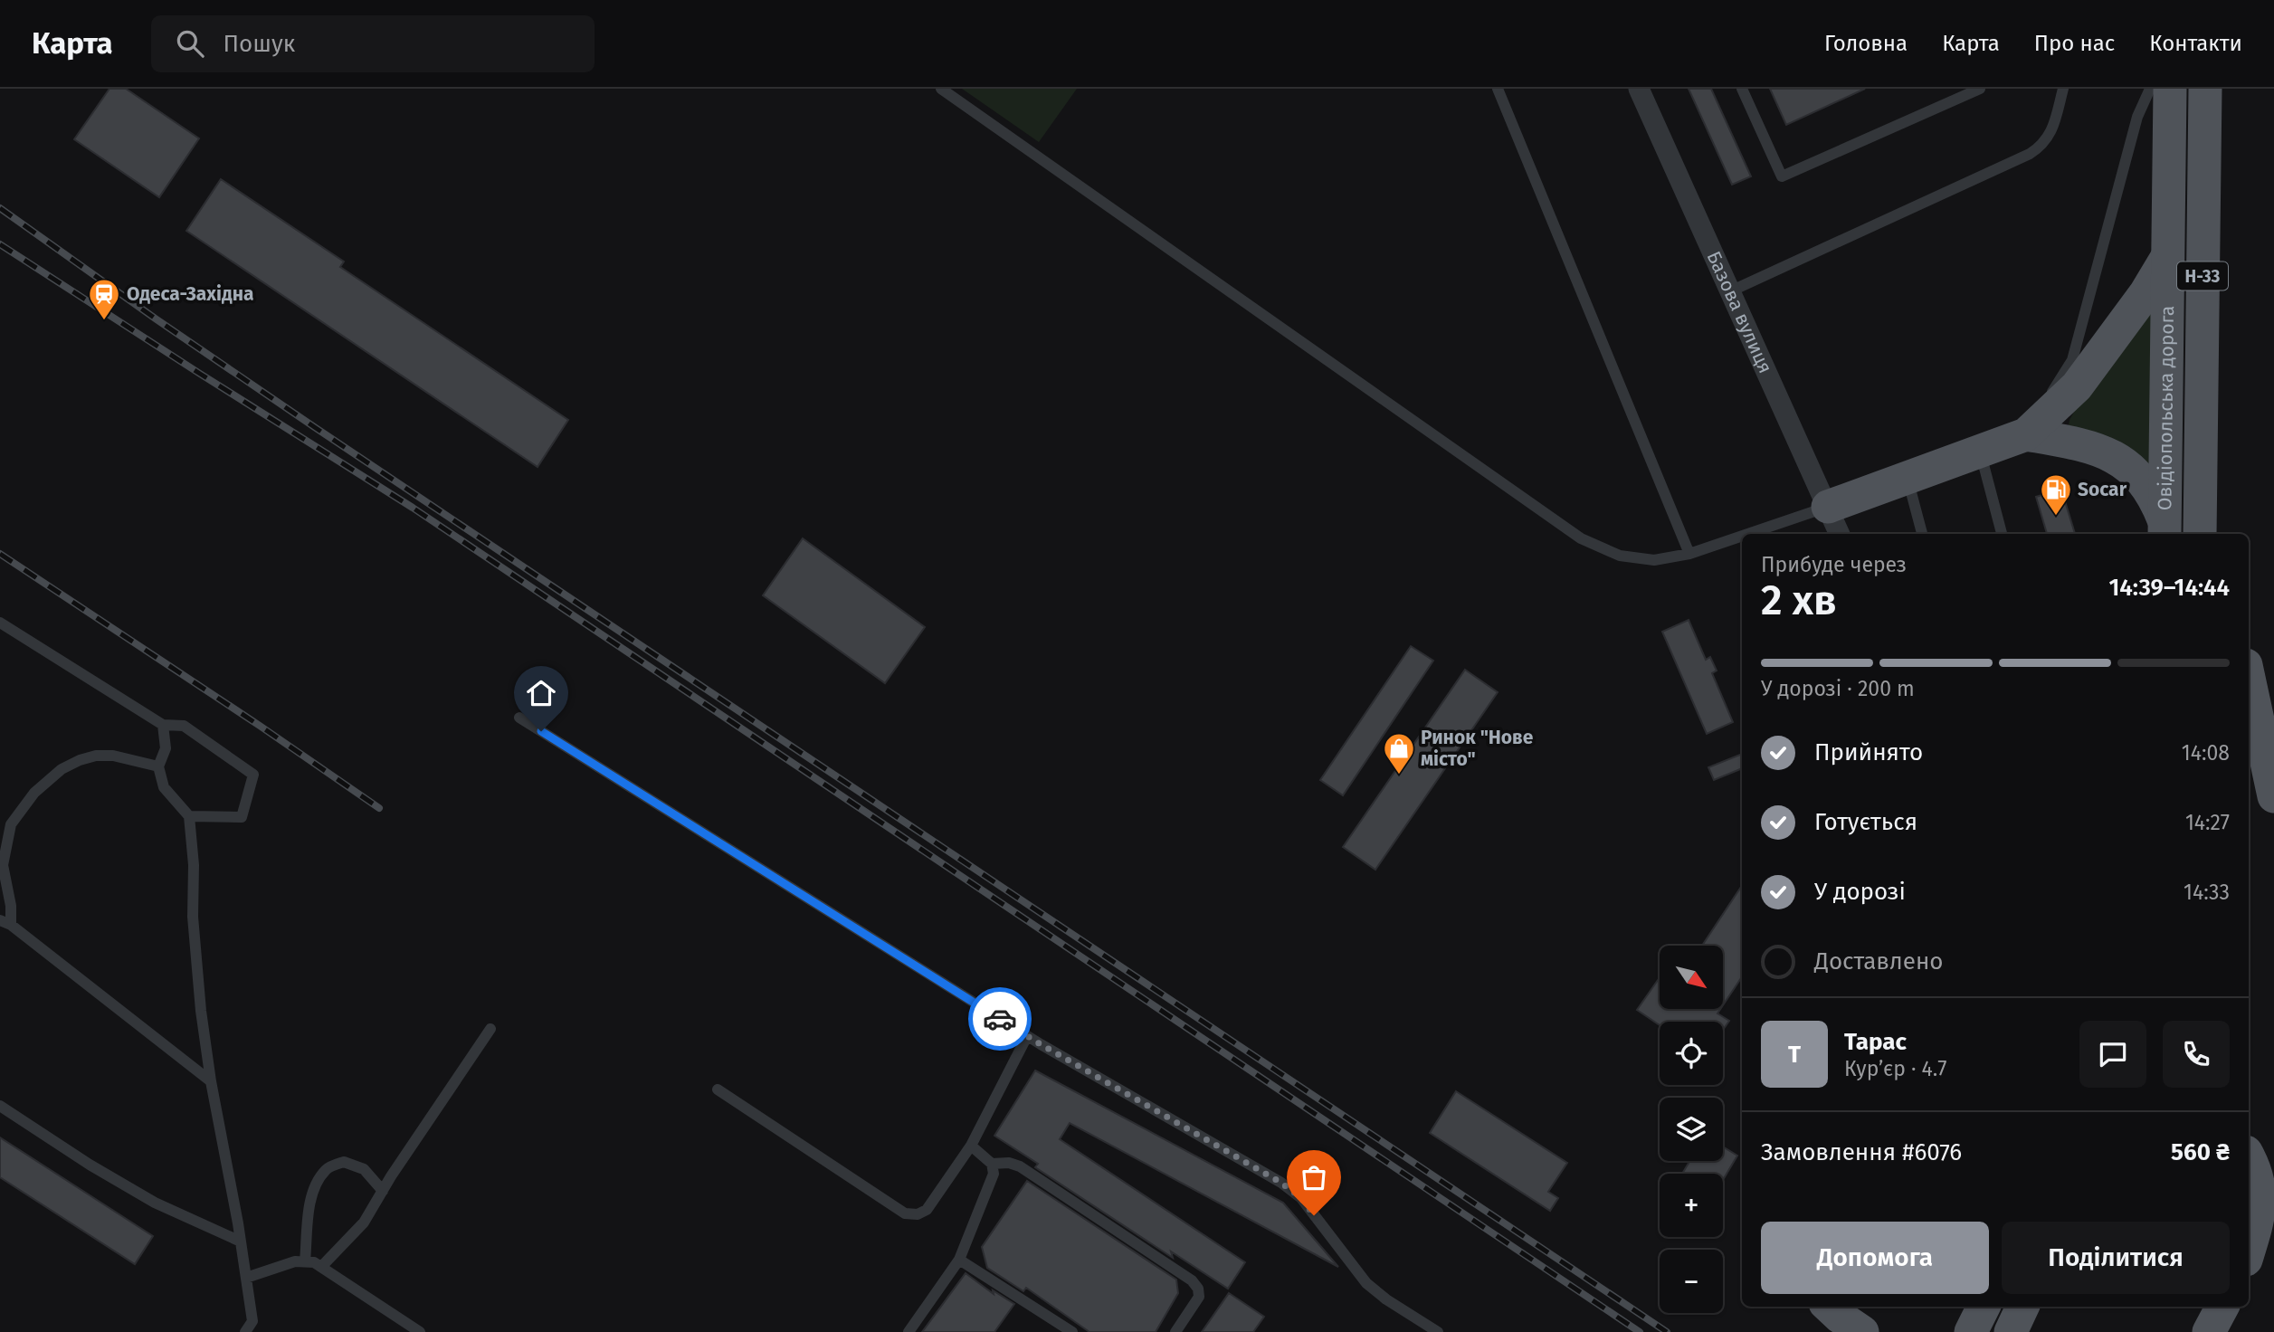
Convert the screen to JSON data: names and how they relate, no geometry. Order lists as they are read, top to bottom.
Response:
{
  "streets": {
    "main road": ["Н-33", "Овідіопольська дорога"],
    "street": ["Базова вулиця"]
  },
  "places": {
    "station": ["Одеса-Західна"],
    "fuel station": ["Socar"],
    "shop": ["Ринок \"Нове місто\""]
  },
  "north": "bottom right",
  "page": {
    "header": "Карта",
    "search": "Пошук",
    "nav": [
      "Головна",
      "Карта",
      "Про нас",
      "Контакти"
    ],
    "heading": ["2 хв", "Прибуде через", "14:39–14:44"],
    "panel": [
      "Тарас",
      "Кур’єр · 4.7",
      "Замовлення #6076",
      "560 ₴"
    ],
    "bar": "У дорозі · 200 m",
    "list": [
      ["Прийнято", "14:08"],
      ["Готується", "14:27"],
      ["У дорозі", "14:33"],
      "Доставлено"
    ],
    "map_buttons": ["+", "−"],
    "round": "Т",
    "buttons": ["Допомога", "Поділитися"]
  }
}
